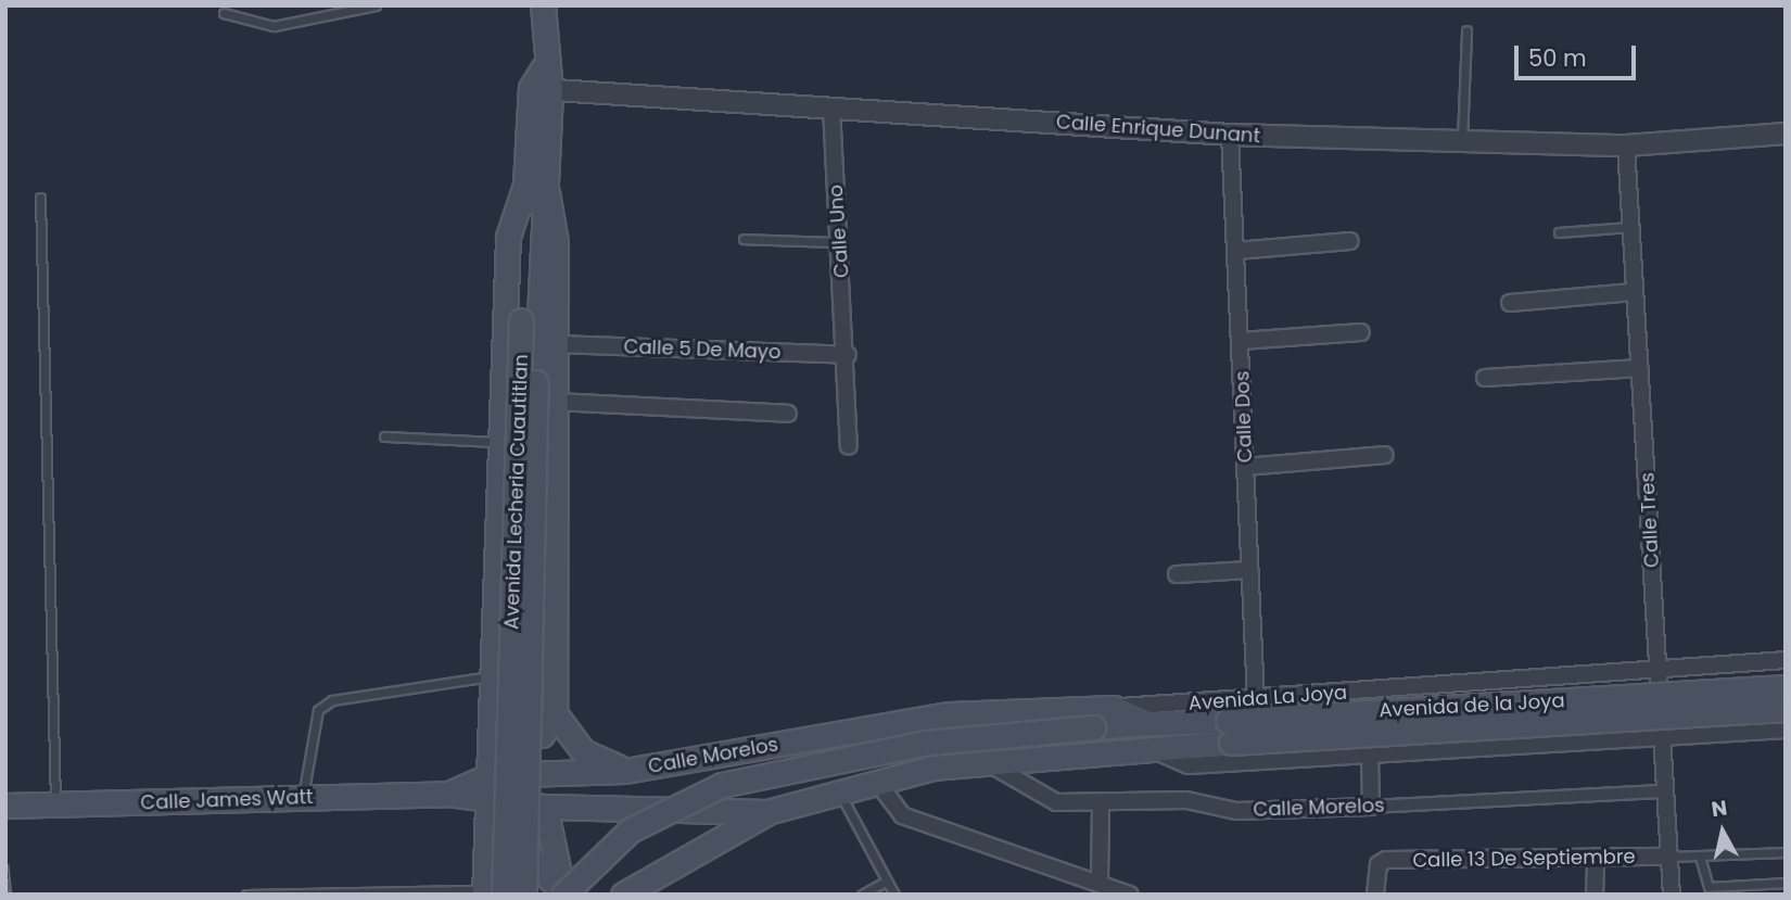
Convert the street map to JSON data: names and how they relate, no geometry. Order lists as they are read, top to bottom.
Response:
{
  "streets": {
    "main road": [
      "Avenida Lecheria Cuautitlan",
      "Avenida de la Joya",
      "Calle Morelos",
      "Calle James Watt"
    ],
    "street": [
      "Calle Enrique Dunant",
      "Calle Uno",
      "Calle 5 De Mayo",
      "Calle Dos",
      "Calle Tres",
      "Avenida La Joya",
      "Calle 13 De Septiembre"
    ]
  },
  "crossings": [
    ["Calle Enrique Dunant", "Calle Uno"],
    ["Calle Enrique Dunant", "Calle Dos"],
    ["Calle Enrique Dunant", "Avenida Lecheria Cuautitlan"],
    ["Calle Enrique Dunant", "Calle Tres"],
    ["Calle Uno", "Calle 5 De Mayo"],
    ["Calle Dos", "Avenida La Joya"],
    ["Calle Tres", "Avenida La Joya"],
    ["Calle Tres", "Calle Morelos"],
    ["Calle Tres", "Calle 13 De Septiembre"],
    ["Avenida La Joya", "Calle Morelos"],
    ["Avenida de la Joya", "Calle Morelos"],
    ["Calle Morelos", "Calle James Watt"]
  ],
  "scale_bar": "50 m",
  "north": "top"
}
